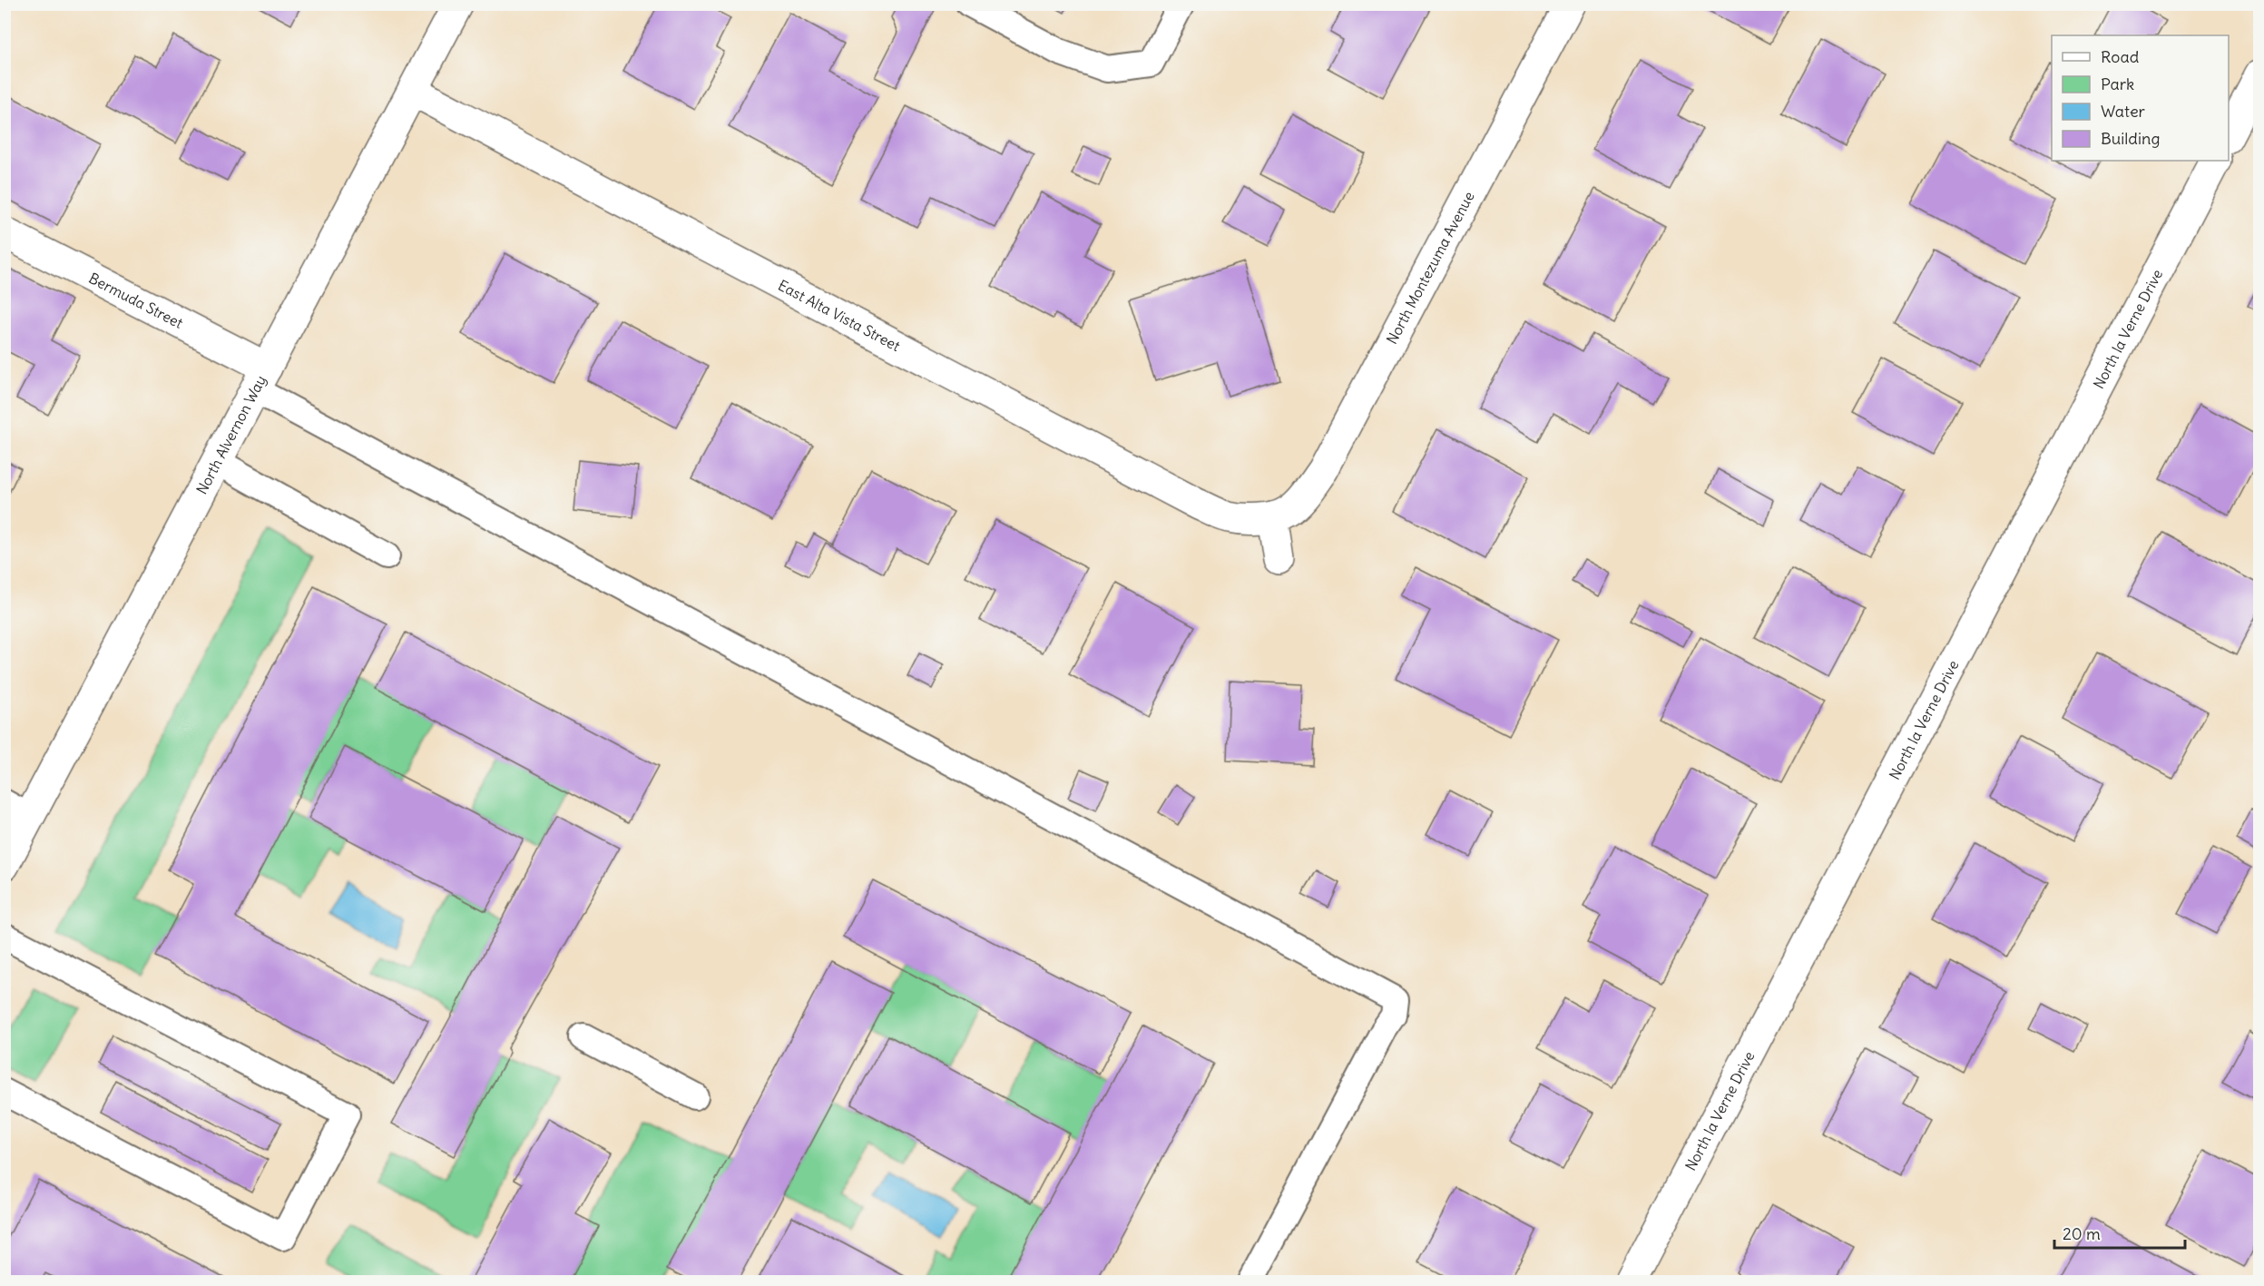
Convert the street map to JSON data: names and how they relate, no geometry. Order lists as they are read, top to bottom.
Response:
{
  "streets": {
    "street": [
      "North Montezuma Avenue",
      "Bermuda Street",
      "East Alta Vista Street",
      "North la Verne Drive",
      "North Alvernon Way"
    ]
  },
  "crossings": [
    ["North Montezuma Avenue", "East Alta Vista Street"],
    ["Bermuda Street", "North Alvernon Way"],
    ["East Alta Vista Street", "North Alvernon Way"]
  ],
  "legend": [
    "Road",
    "Park",
    "Water",
    "Building"
  ],
  "scale_bar": "20 m"
}
